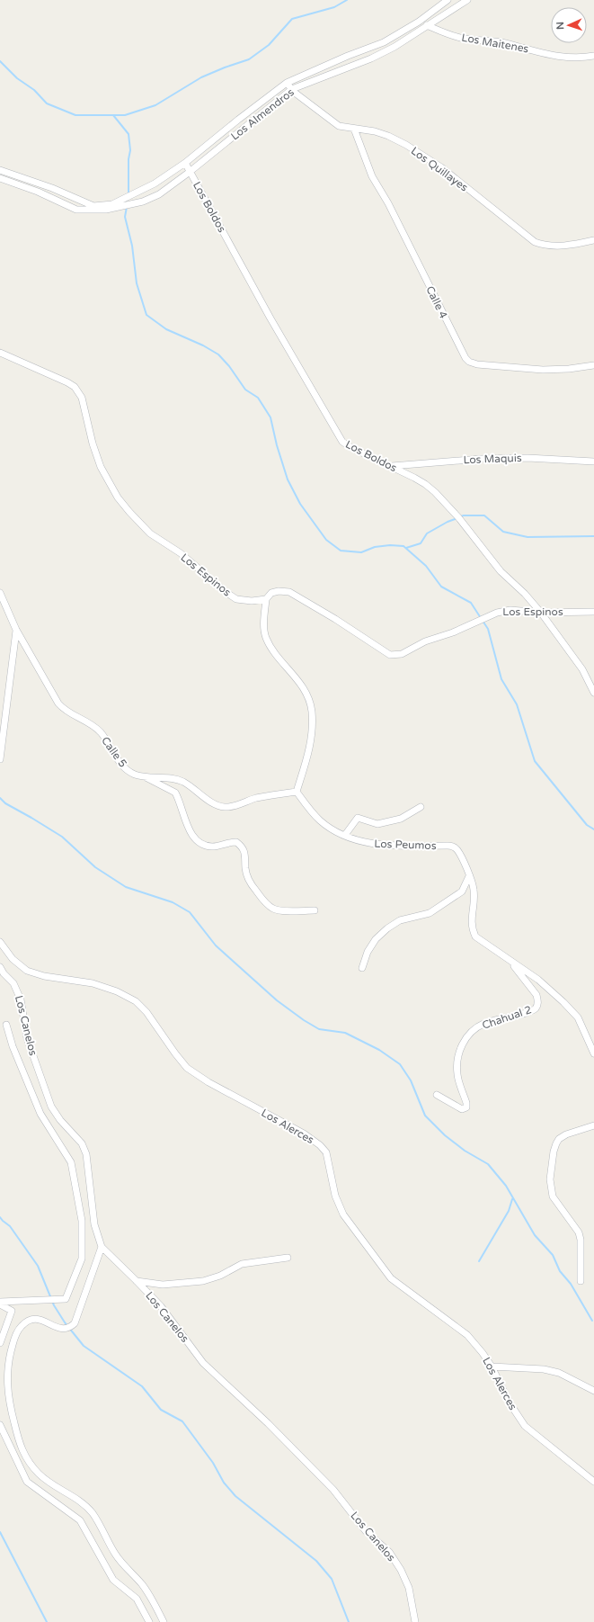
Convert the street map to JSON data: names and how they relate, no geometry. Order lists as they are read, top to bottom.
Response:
{
  "streets": {
    "street": [
      "Los Maitenes",
      "Los Almendros",
      "Los Quillayes",
      "Los Boldos",
      "Calle 4",
      "Los Maquis",
      "Los Espinos",
      "Calle 5",
      "Los Peumos",
      "Chahual 2",
      "Los Canelos",
      "Los Alerces"
    ]
  },
  "crossings": [
    ["Los Maitenes", "Los Almendros"],
    ["Los Almendros", "Los Quillayes"],
    ["Los Almendros", "Los Boldos"],
    ["Los Quillayes", "Calle 4"],
    ["Los Boldos", "Los Maquis"],
    ["Los Boldos", "Los Espinos"],
    ["Calle 5", "Los Peumos"],
    ["Los Peumos", "Chahual 2"]
  ],
  "north": "left"
}
